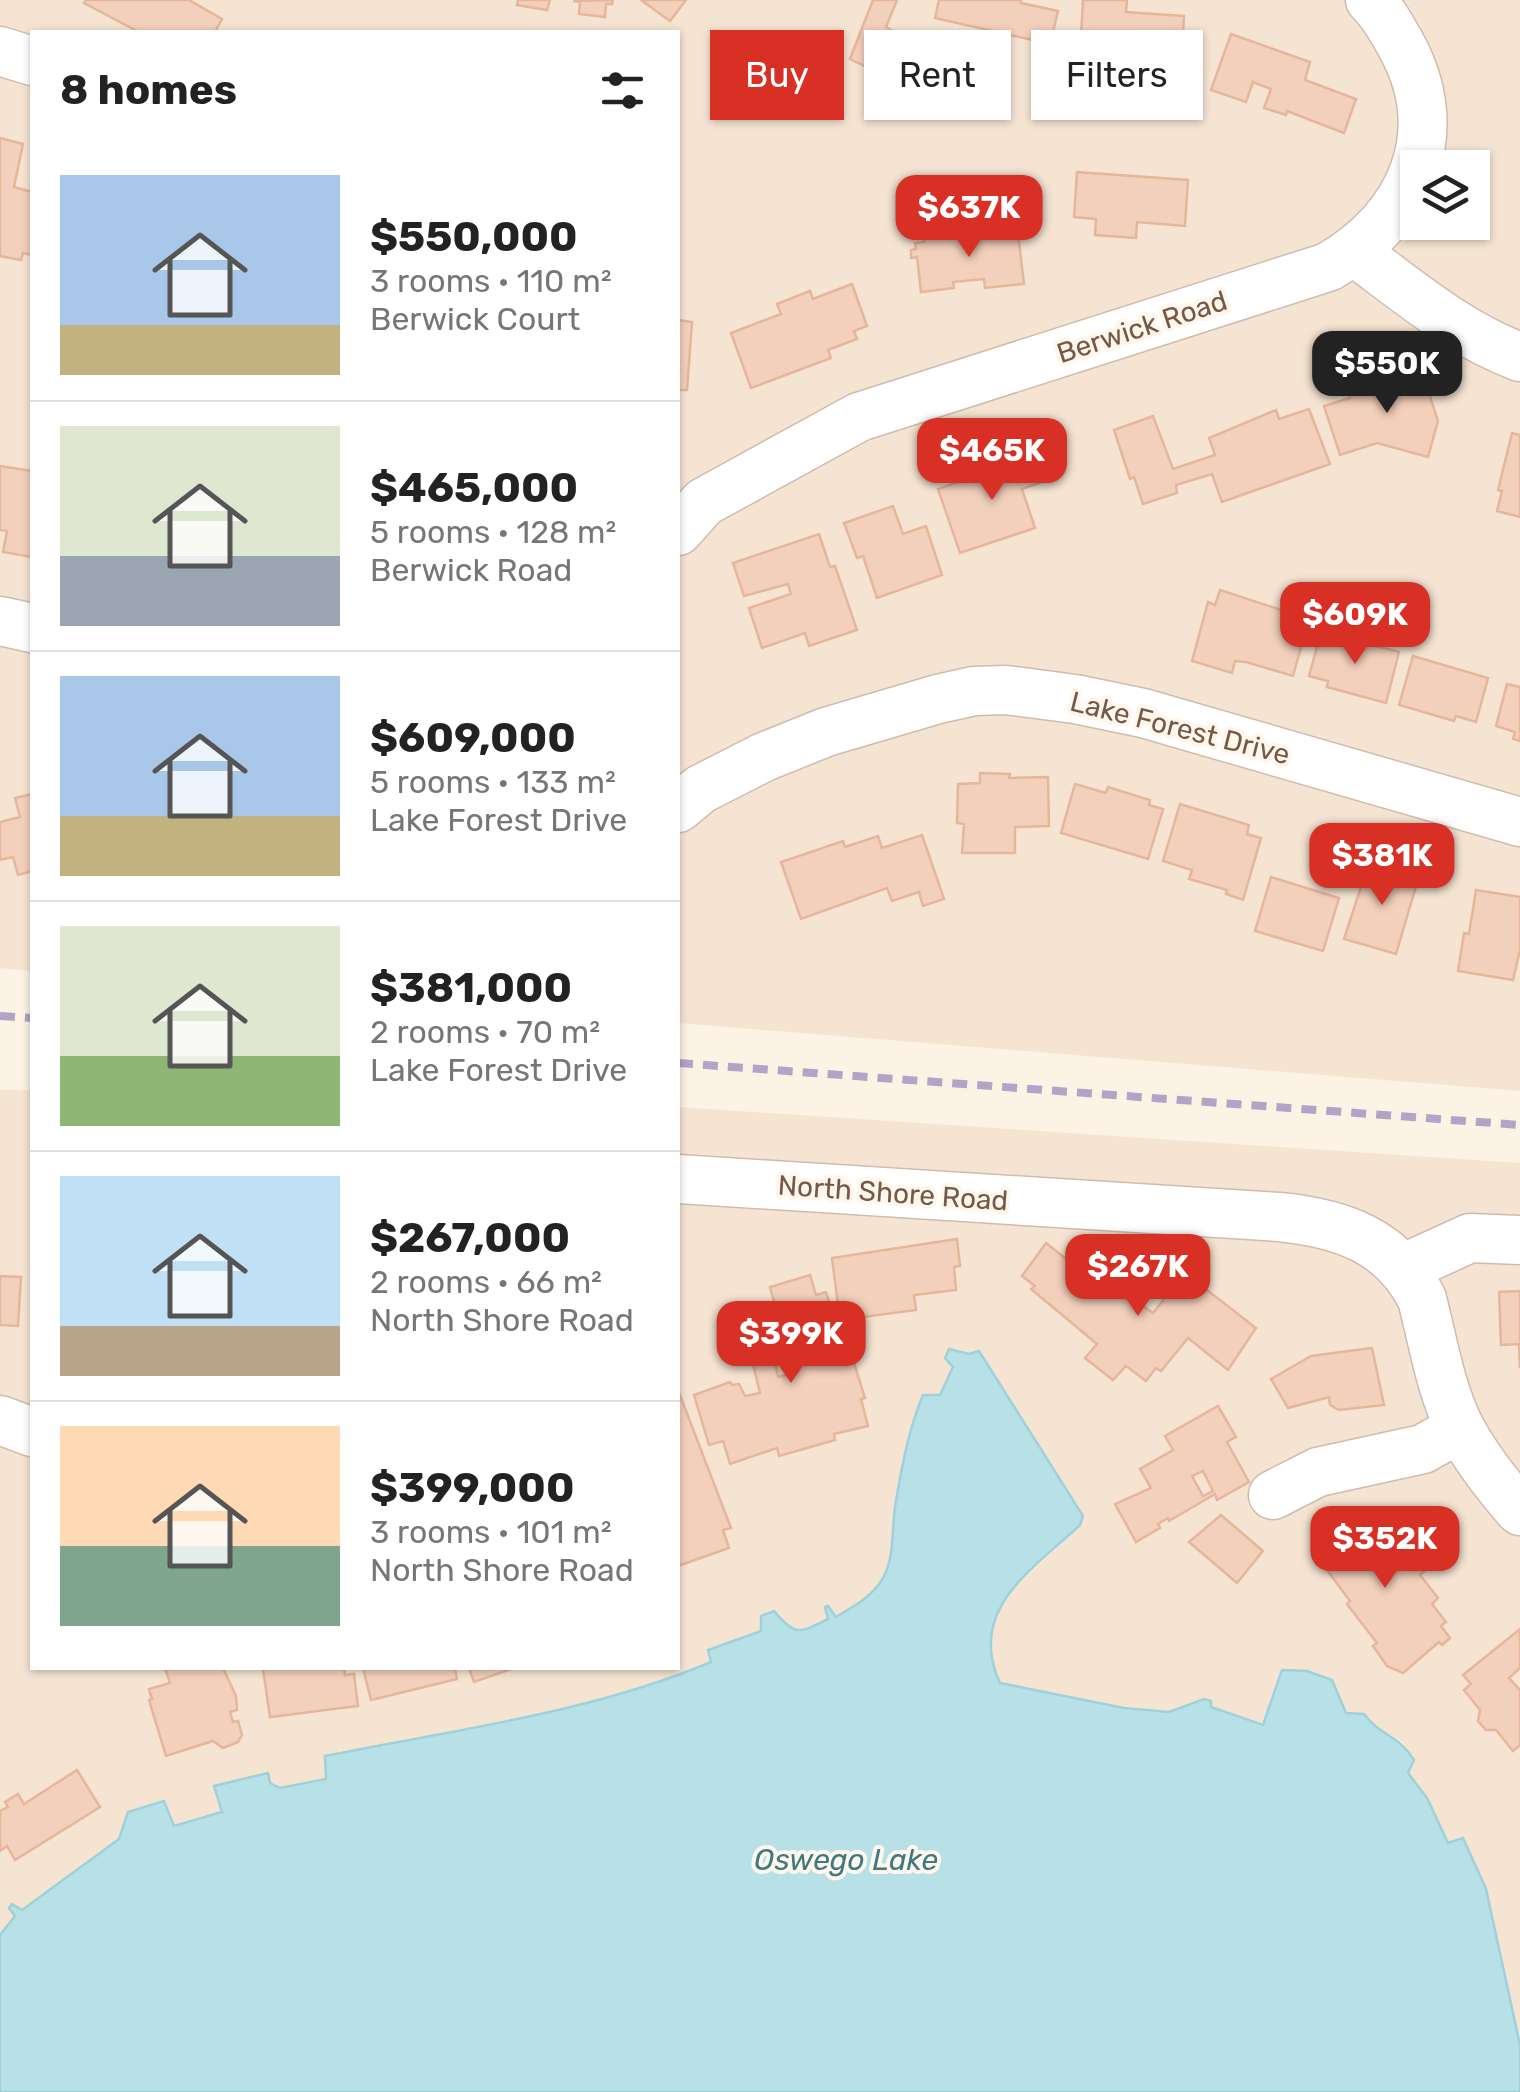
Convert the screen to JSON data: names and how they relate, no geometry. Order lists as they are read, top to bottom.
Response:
{
  "streets": {
    "street": ["Berwick Road", "Lake Forest Drive", "North Shore Road"]
  },
  "water": ["Oswego Lake"],
  "page": {
    "chip": ["Buy", "Rent", "Filters"],
    "heading": "8 homes",
    "list": [
      {
        "name": "$550,000",
        "note": "3 rooms · 110 m² · Berwick Court"
      },
      {
        "name": "$465,000",
        "note": "5 rooms · 128 m² · Berwick Road"
      },
      {
        "name": "$609,000",
        "note": "5 rooms · 133 m² · Lake Forest Drive"
      },
      {
        "name": "$381,000",
        "note": "2 rooms · 70 m² · Lake Forest Drive"
      },
      {
        "name": "$267,000",
        "note": "2 rooms · 66 m² · North Shore Road"
      },
      {
        "name": "$399,000",
        "note": "3 rooms · 101 m² · North Shore Road"
      }
    ],
    "price": [
      "$637K",
      "$550K",
      "$465K",
      "$609K",
      "$381K",
      "$267K",
      "$399K",
      "$352K"
    ]
  }
}
